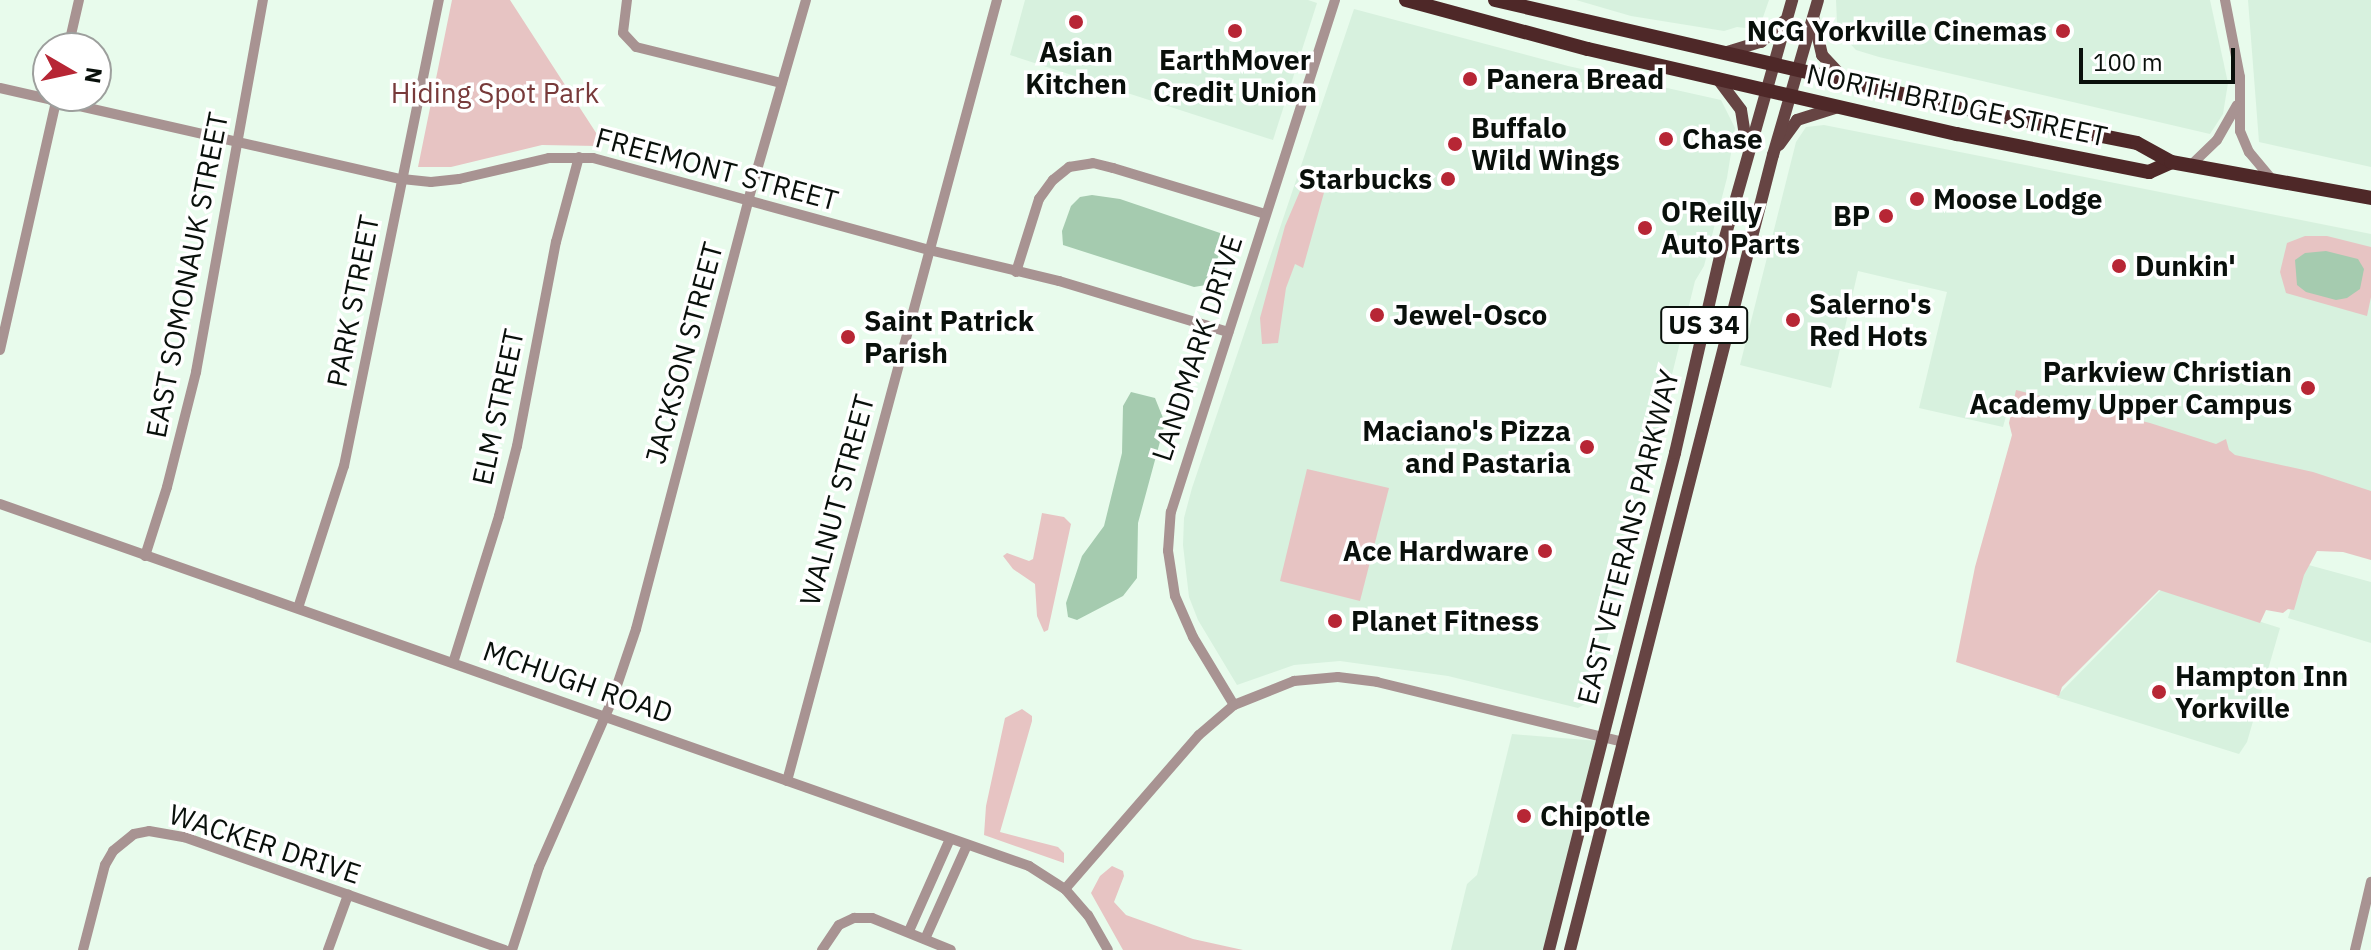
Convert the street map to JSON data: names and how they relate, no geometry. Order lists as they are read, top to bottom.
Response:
{
  "streets": {
    "highway": ["NORTH BRIDGE STREET"],
    "main road": ["US 34", "EAST VETERANS PARKWAY"],
    "street": [
      "FREEMONT STREET",
      "EAST SOMONAUK STREET",
      "PARK STREET",
      "LANDMARK DRIVE",
      "JACKSON STREET",
      "ELM STREET",
      "WALNUT STREET",
      "MCHUGH ROAD",
      "WACKER DRIVE"
    ]
  },
  "crossings": [
    ["NORTH BRIDGE STREET", "US 34"],
    ["NORTH BRIDGE STREET", "EAST VETERANS PARKWAY"],
    ["FREEMONT STREET", "EAST SOMONAUK STREET"],
    ["FREEMONT STREET", "PARK STREET"],
    ["FREEMONT STREET", "LANDMARK DRIVE"],
    ["FREEMONT STREET", "JACKSON STREET"],
    ["FREEMONT STREET", "ELM STREET"],
    ["FREEMONT STREET", "WALNUT STREET"],
    ["EAST SOMONAUK STREET", "MCHUGH ROAD"],
    ["PARK STREET", "MCHUGH ROAD"],
    ["US 34", "EAST VETERANS PARKWAY"],
    ["JACKSON STREET", "MCHUGH ROAD"],
    ["ELM STREET", "MCHUGH ROAD"],
    ["WALNUT STREET", "MCHUGH ROAD"]
  ],
  "parks": ["Hiding Spot Park"],
  "places": [
    "Asian Kitchen",
    "EarthMover Credit Union",
    "NCG Yorkville Cinemas",
    "Panera Bread",
    "Chase",
    "Buffalo Wild Wings",
    "Starbucks",
    "Moose Lodge",
    "BP",
    "O'Reilly Auto Parts",
    "Dunkin'",
    "Jewel-Osco",
    "Salerno's Red Hots",
    "Saint Patrick Parish",
    "Parkview Christian Academy Upper Campus",
    "Maciano's Pizza and Pastaria",
    "Ace Hardware",
    "Planet Fitness",
    "Hampton Inn Yorkville",
    "Chipotle"
  ],
  "scale_bar": "100 m",
  "north": "right"
}
